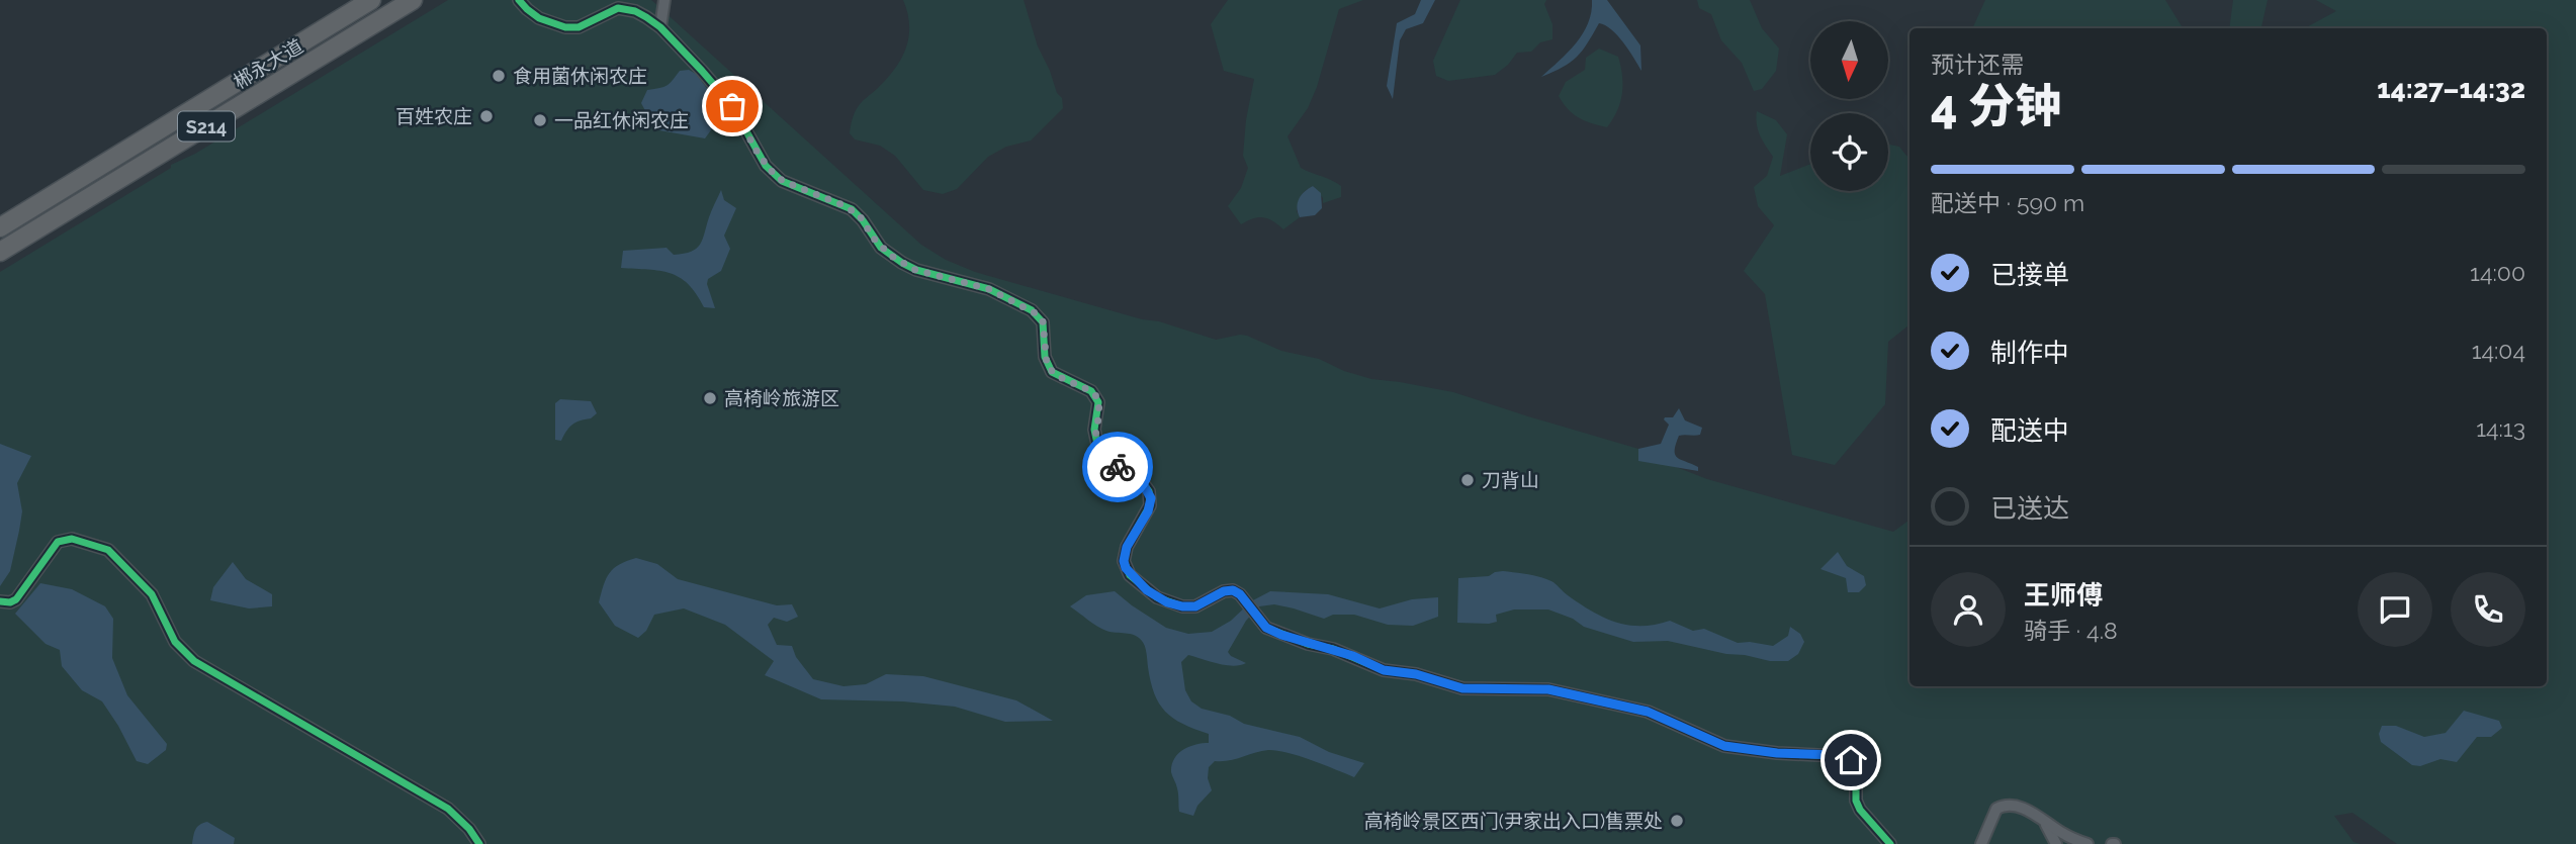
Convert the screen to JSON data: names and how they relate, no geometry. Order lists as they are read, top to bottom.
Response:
{
  "streets": {
    "highway": ["郴永大道", "S214"]
  },
  "places": [
    "食用菌休闲农庄",
    "百姓农庄",
    "一品红休闲农庄",
    "高椅岭旅游区",
    "刀背山",
    "高椅岭景区西门(尹家出入口)售票处"
  ],
  "north": "bottom",
  "page": {
    "heading": ["4 分钟", "预计还需", "14:27–14:32"],
    "panel": ["王师傅", "骑手 · 4.8"],
    "bar": "配送中 · 590 m",
    "list": [
      ["已接单", "14:00"],
      ["制作中", "14:04"],
      ["配送中", "14:13"],
      "已送达"
    ]
  }
}
